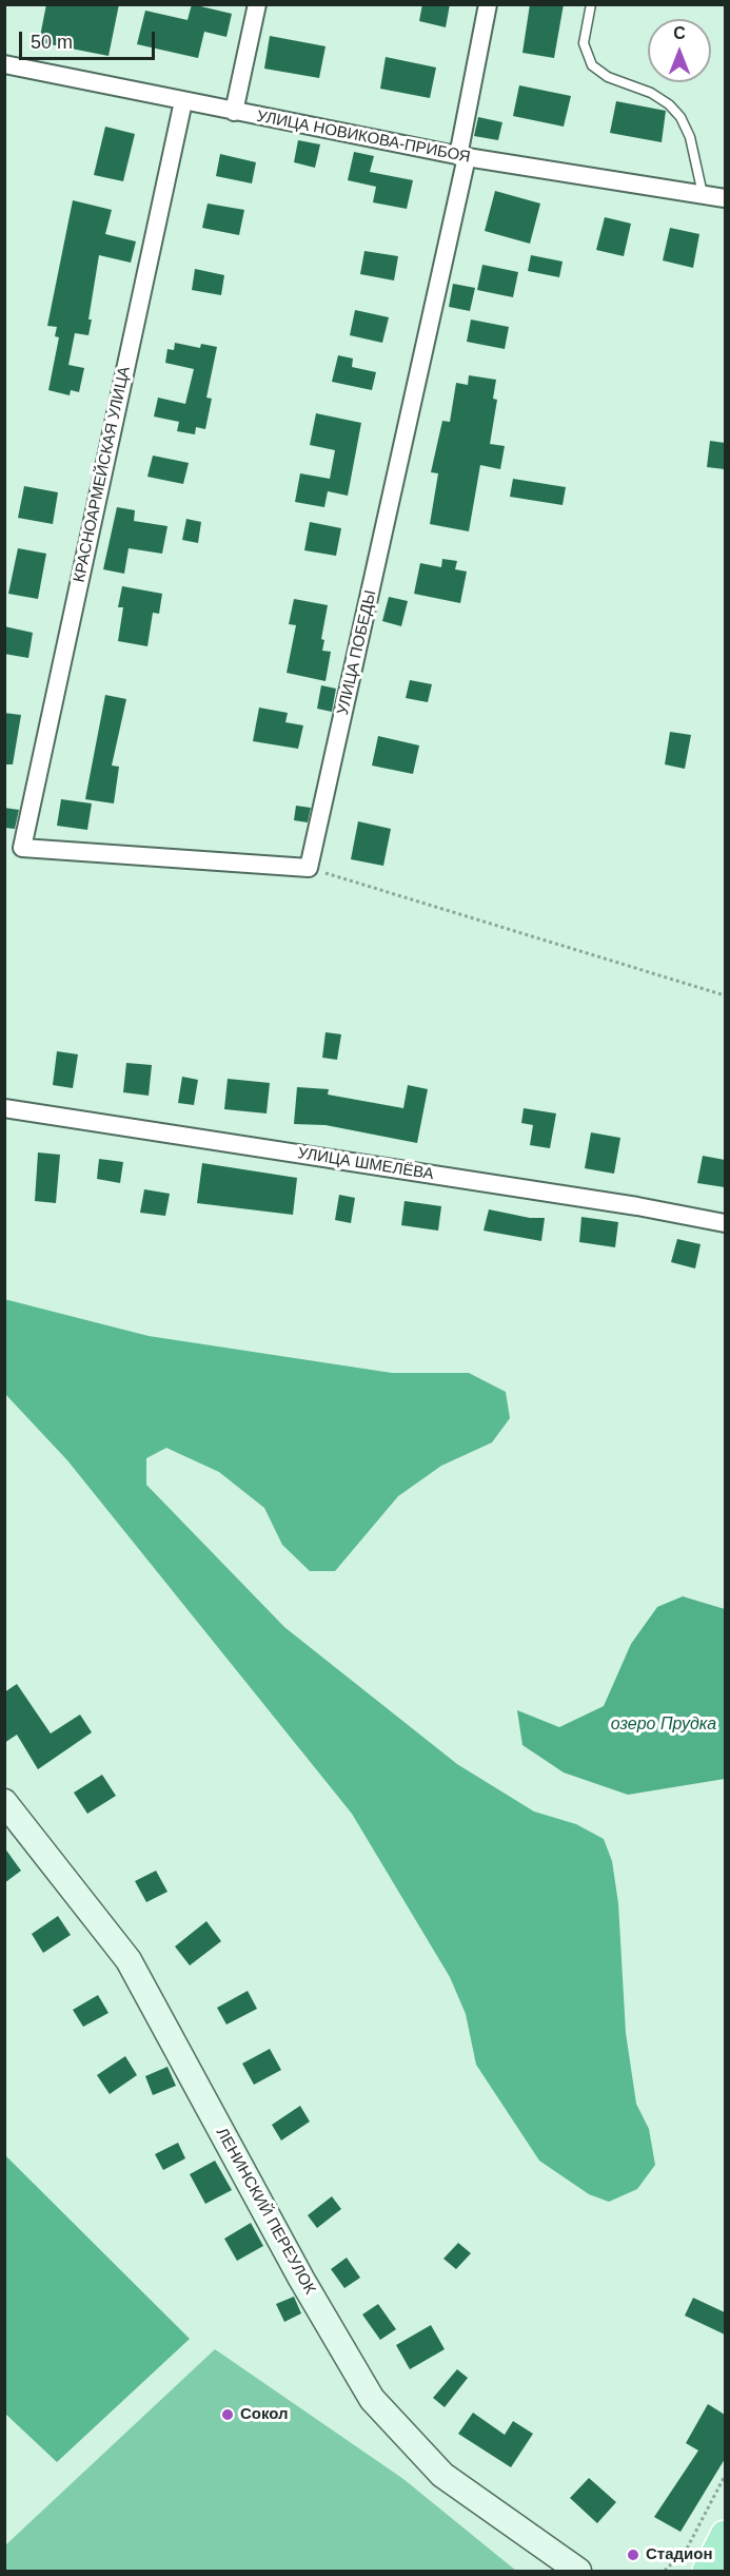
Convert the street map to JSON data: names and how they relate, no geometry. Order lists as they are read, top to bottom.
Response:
{
  "streets": {
    "main road": ["ЛЕНИНСКИЙ ПЕРЕУЛОК"],
    "street": [
      "УЛИЦА НОВИКОВА-ПРИБОЯ",
      "КРАСНОАРМЕЙСКАЯ УЛИЦА",
      "УЛИЦА ПОБЕДЫ",
      "УЛИЦА ШМЕЛЁВА"
    ]
  },
  "crossings": [
    ["УЛИЦА НОВИКОВА-ПРИБОЯ", "КРАСНОАРМЕЙСКАЯ УЛИЦА"],
    ["УЛИЦА НОВИКОВА-ПРИБОЯ", "УЛИЦА ПОБЕДЫ"],
    ["КРАСНОАРМЕЙСКАЯ УЛИЦА", "УЛИЦА ПОБЕДЫ"]
  ],
  "water": ["озеро Прудка"],
  "places": ["Сокол", "Стадион"],
  "scale_bar": "50 m",
  "north": "top"
}
